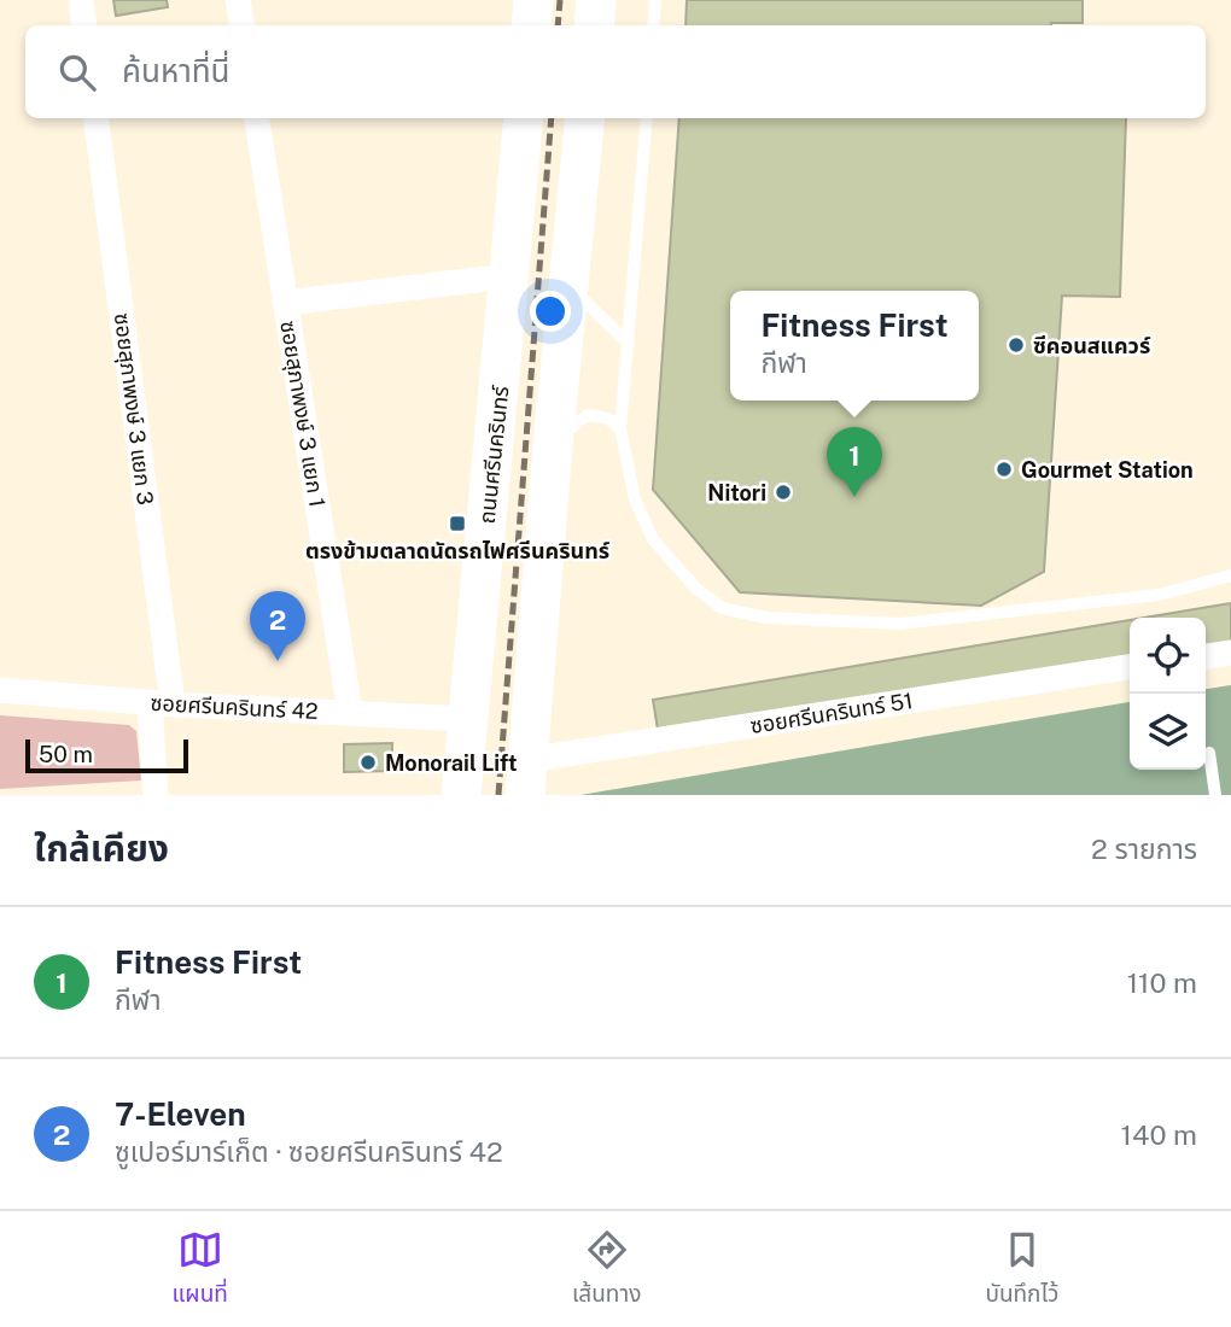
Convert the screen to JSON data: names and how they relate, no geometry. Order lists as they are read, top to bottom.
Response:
{
  "streets": {
    "main road": ["ถนนศรีนครินทร์"],
    "street": [
      "ซอยสุภาพงษ์ 3 แยก 3",
      "ซอยสุภาพงษ์ 3 แยก 1",
      "ซอยศรีนครินทร์ 42",
      "ซอยศรีนครินทร์ 51"
    ]
  },
  "crossings": [
    ["ซอยสุภาพงษ์ 3 แยก 3", "ซอยศรีนครินทร์ 42"],
    ["ซอยสุภาพงษ์ 3 แยก 1", "ซอยศรีนครินทร์ 42"],
    ["ถนนศรีนครินทร์", "ซอยศรีนครินทร์ 42"]
  ],
  "places": {
    "other": [
      "ซีคอนสแควร์",
      "Gourmet Station",
      "Nitori",
      "Monorail Lift"
    ],
    "transit": ["ตรงข้ามตลาดนัดรถไฟศรีนครินทร์"]
  },
  "scale_bar": "50 m",
  "page": {
    "search": "ค้นหาที่นี่",
    "popup": ["Fitness First", "กีฬา"],
    "pins": ["1", "2"],
    "scale": "50 m",
    "heading": ["ใกล้เคียง", "2 รายการ"],
    "list": [
      {
        "mark": "1",
        "name": "Fitness First",
        "note": "กีฬา",
        "value": "110 m"
      },
      {
        "mark": "2",
        "name": "7-Eleven",
        "note": "ซูเปอร์มาร์เก็ต · ซอยศรีนครินทร์ 42",
        "value": "140 m"
      }
    ],
    "nav": ["แผนที่", "เส้นทาง", "บันทึกไว้"]
  }
}
